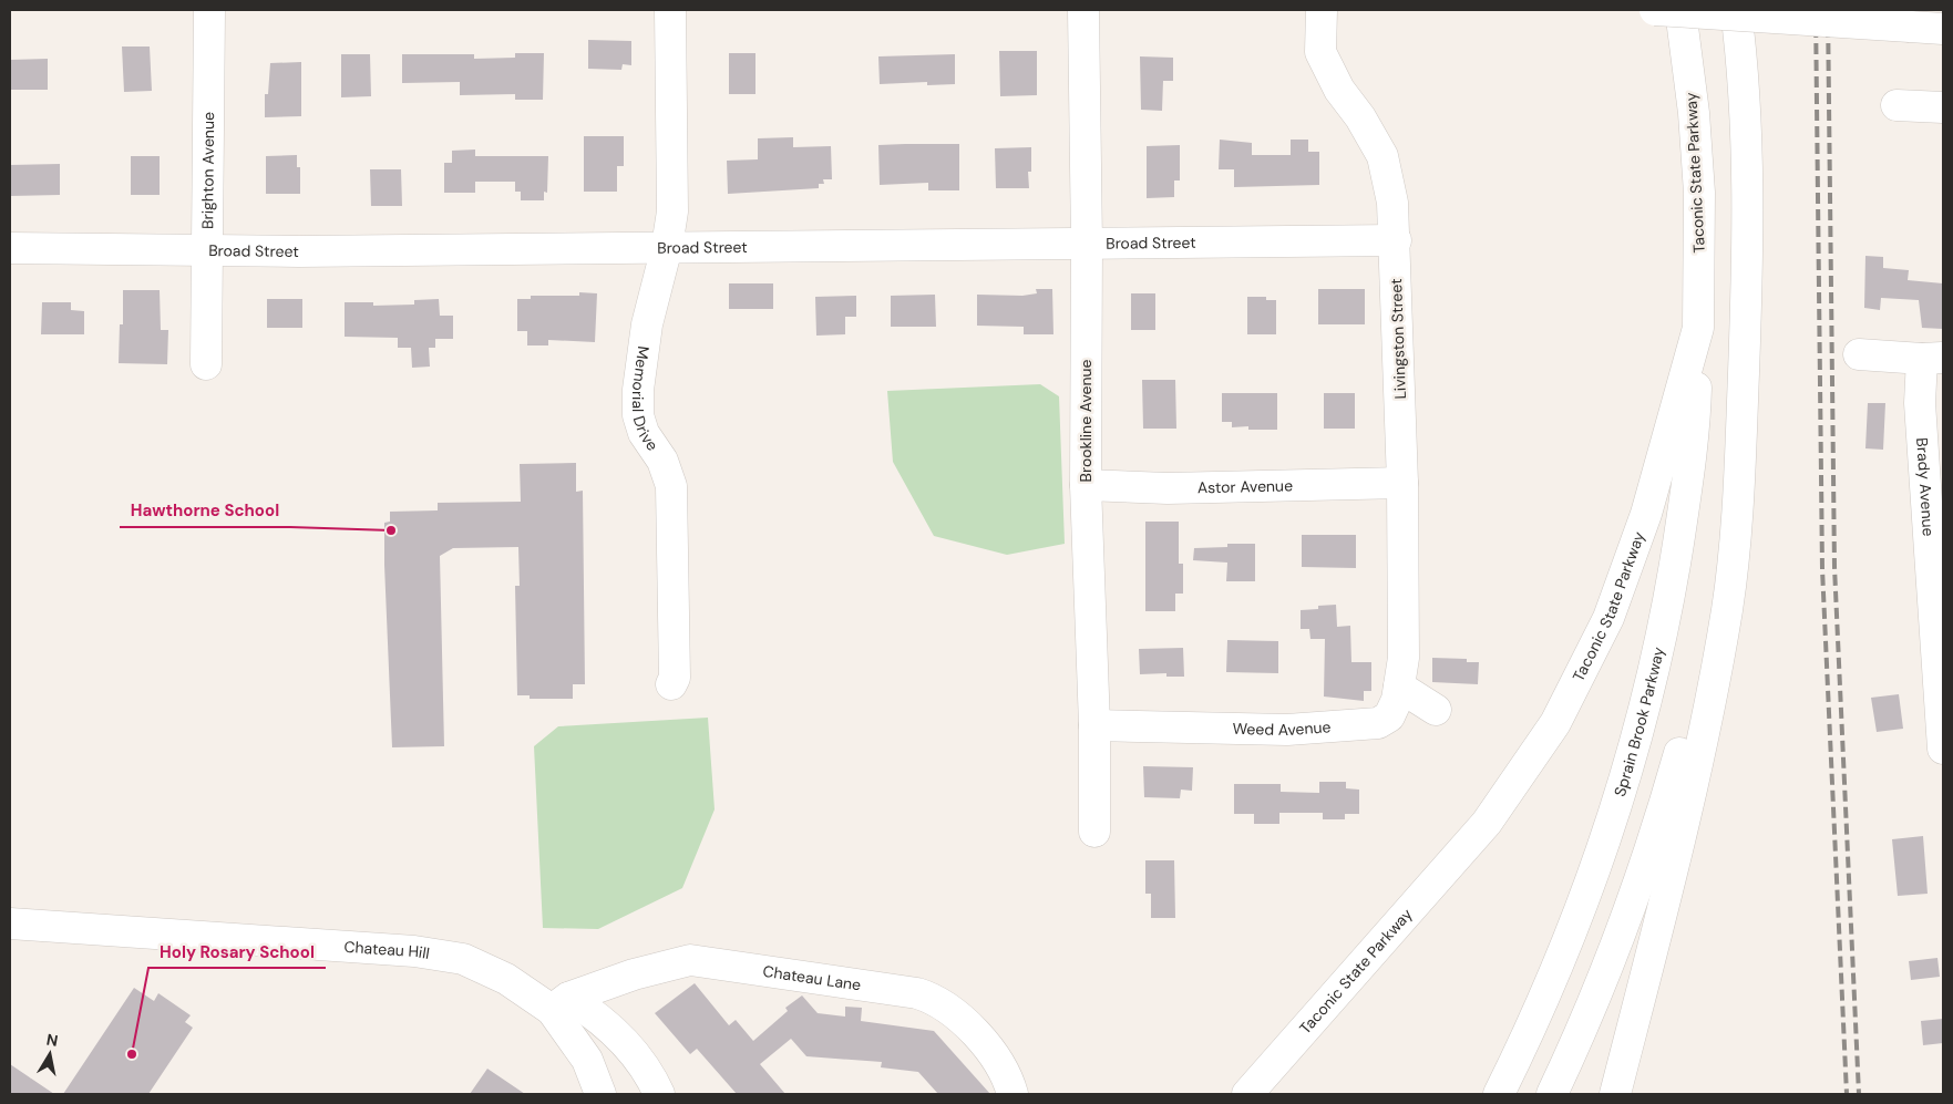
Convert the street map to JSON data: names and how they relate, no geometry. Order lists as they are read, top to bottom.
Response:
{
  "streets": {
    "main road": [
      "Brighton Avenue",
      "Taconic State Parkway",
      "Broad Street",
      "Livingston Street",
      "Memorial Drive",
      "Brookline Avenue",
      "Astor Avenue",
      "Brady Avenue",
      "Sprain Brook Parkway",
      "Weed Avenue",
      "Chateau Hill",
      "Chateau Lane"
    ]
  },
  "crossings": [
    ["Brighton Avenue", "Broad Street"],
    ["Taconic State Parkway", "Sprain Brook Parkway"],
    ["Broad Street", "Livingston Street"],
    ["Broad Street", "Memorial Drive"],
    ["Broad Street", "Brookline Avenue"],
    ["Livingston Street", "Astor Avenue"],
    ["Livingston Street", "Weed Avenue"],
    ["Brookline Avenue", "Astor Avenue"],
    ["Brookline Avenue", "Weed Avenue"],
    ["Chateau Hill", "Chateau Lane"]
  ],
  "places": ["Hawthorne School", "Holy Rosary School"],
  "north": "top"
}
